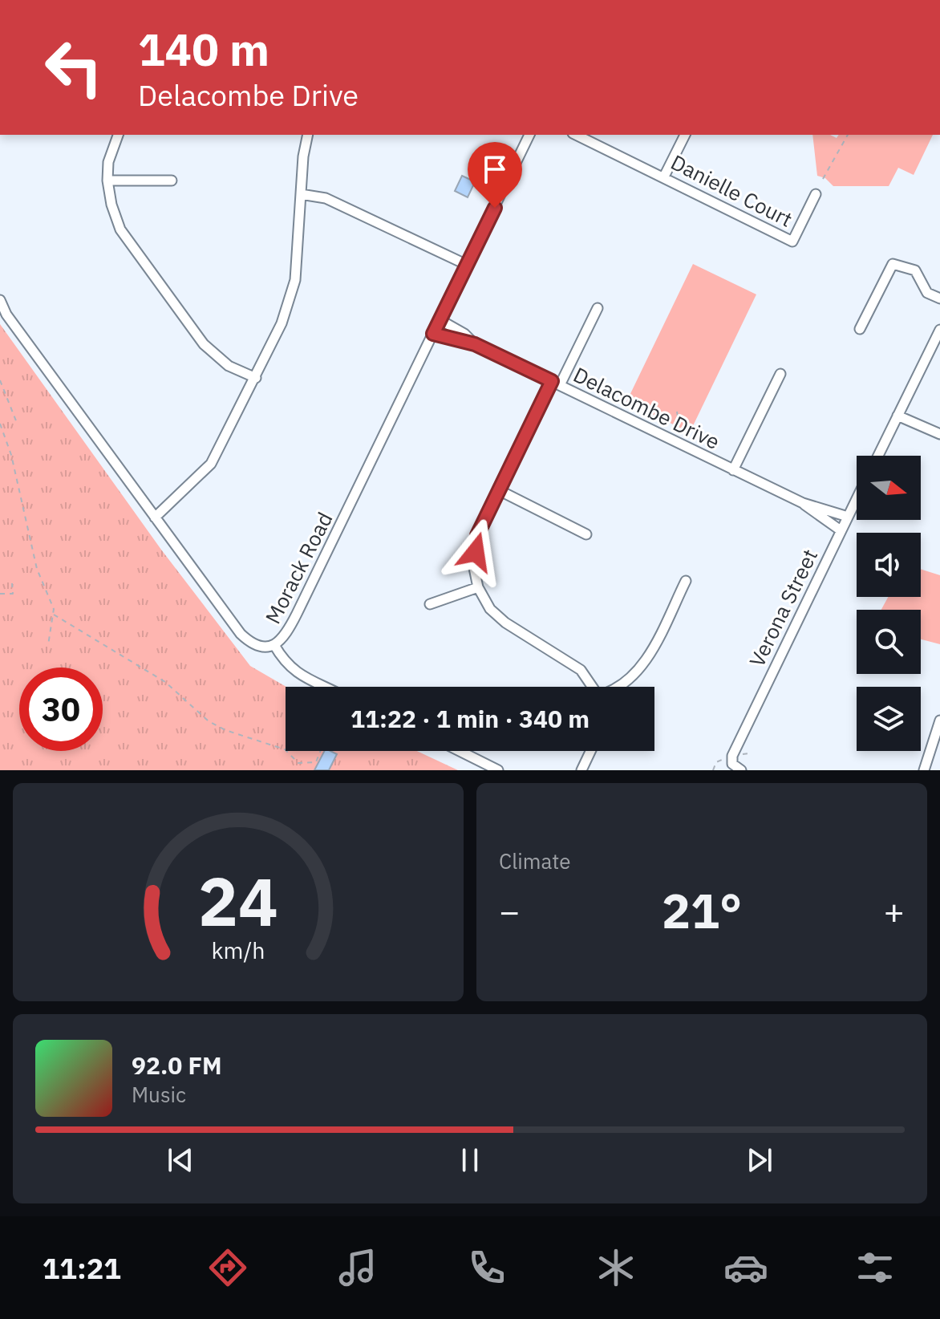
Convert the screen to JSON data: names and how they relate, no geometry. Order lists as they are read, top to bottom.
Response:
{
  "streets": {
    "street": [
      "Danielle Court",
      "Delacombe Drive",
      "Morack Road",
      "Verona Street"
    ]
  },
  "crossings": [
    ["Delacombe Drive", "Morack Road"],
    ["Delacombe Drive", "Verona Street"]
  ],
  "north": "right",
  "page": {
    "turn": ["140 m", "Delacombe Drive"],
    "limit": "30",
    "trip": "11:22 · 1 min · 340 m",
    "tile": "Climate",
    "heat": ["−", "21°", "+"],
    "song": ["92.0 FM", "Music"],
    "tabs": "11:21",
    "gauge": ["24", "km/h"]
  }
}
